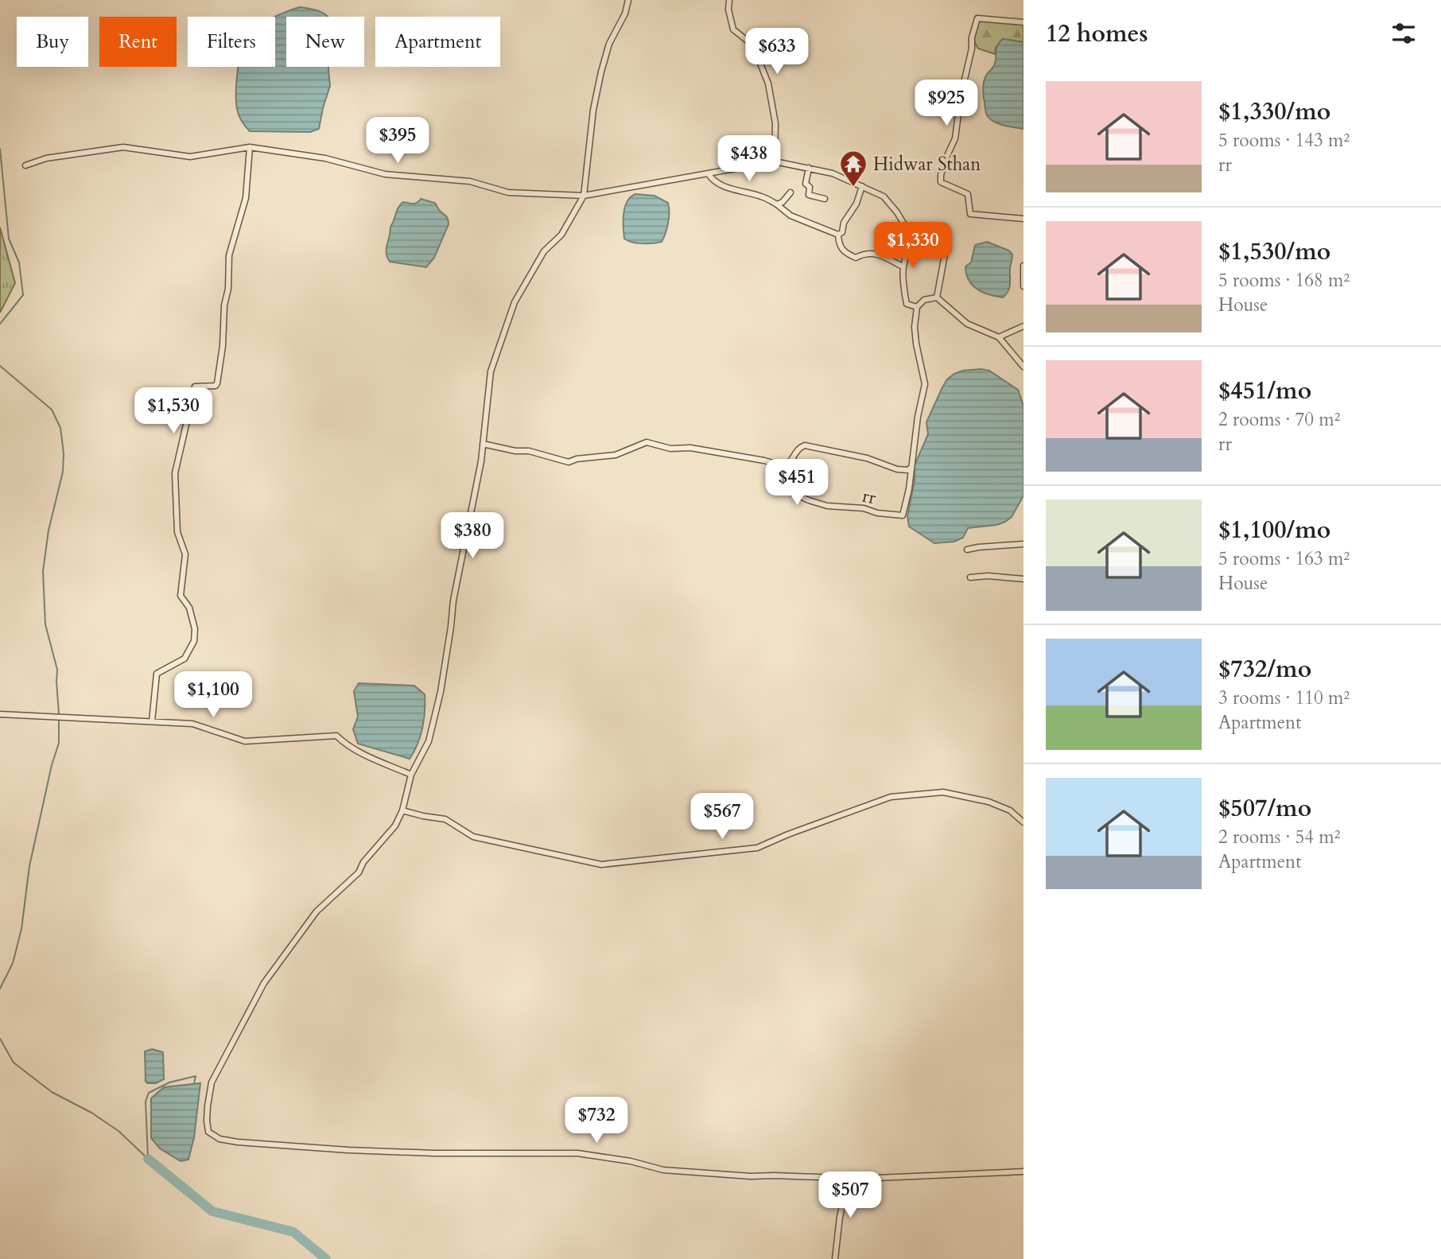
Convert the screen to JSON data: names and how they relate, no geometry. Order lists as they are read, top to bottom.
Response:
{
  "streets": {
    "street": ["rr"]
  },
  "places": {
    "temple": ["Hidwar Sthan"]
  },
  "page": {
    "heading": "12 homes",
    "chip": [
      "Buy",
      "Rent",
      "Filters",
      "New",
      "Apartment"
    ],
    "price": [
      "$633",
      "$925",
      "$395",
      "$438",
      "$1,330",
      "$1,530",
      "$451",
      "$380",
      "$1,100",
      "$567",
      "$732",
      "$507"
    ],
    "list": [
      {
        "name": "$1,330/mo",
        "note": "5 rooms · 143 m² · rr"
      },
      {
        "name": "$1,530/mo",
        "note": "5 rooms · 168 m² · House"
      },
      {
        "name": "$451/mo",
        "note": "2 rooms · 70 m² · rr"
      },
      {
        "name": "$1,100/mo",
        "note": "5 rooms · 163 m² · House"
      },
      {
        "name": "$732/mo",
        "note": "3 rooms · 110 m² · Apartment"
      },
      {
        "name": "$507/mo",
        "note": "2 rooms · 54 m² · Apartment"
      }
    ]
  }
}
